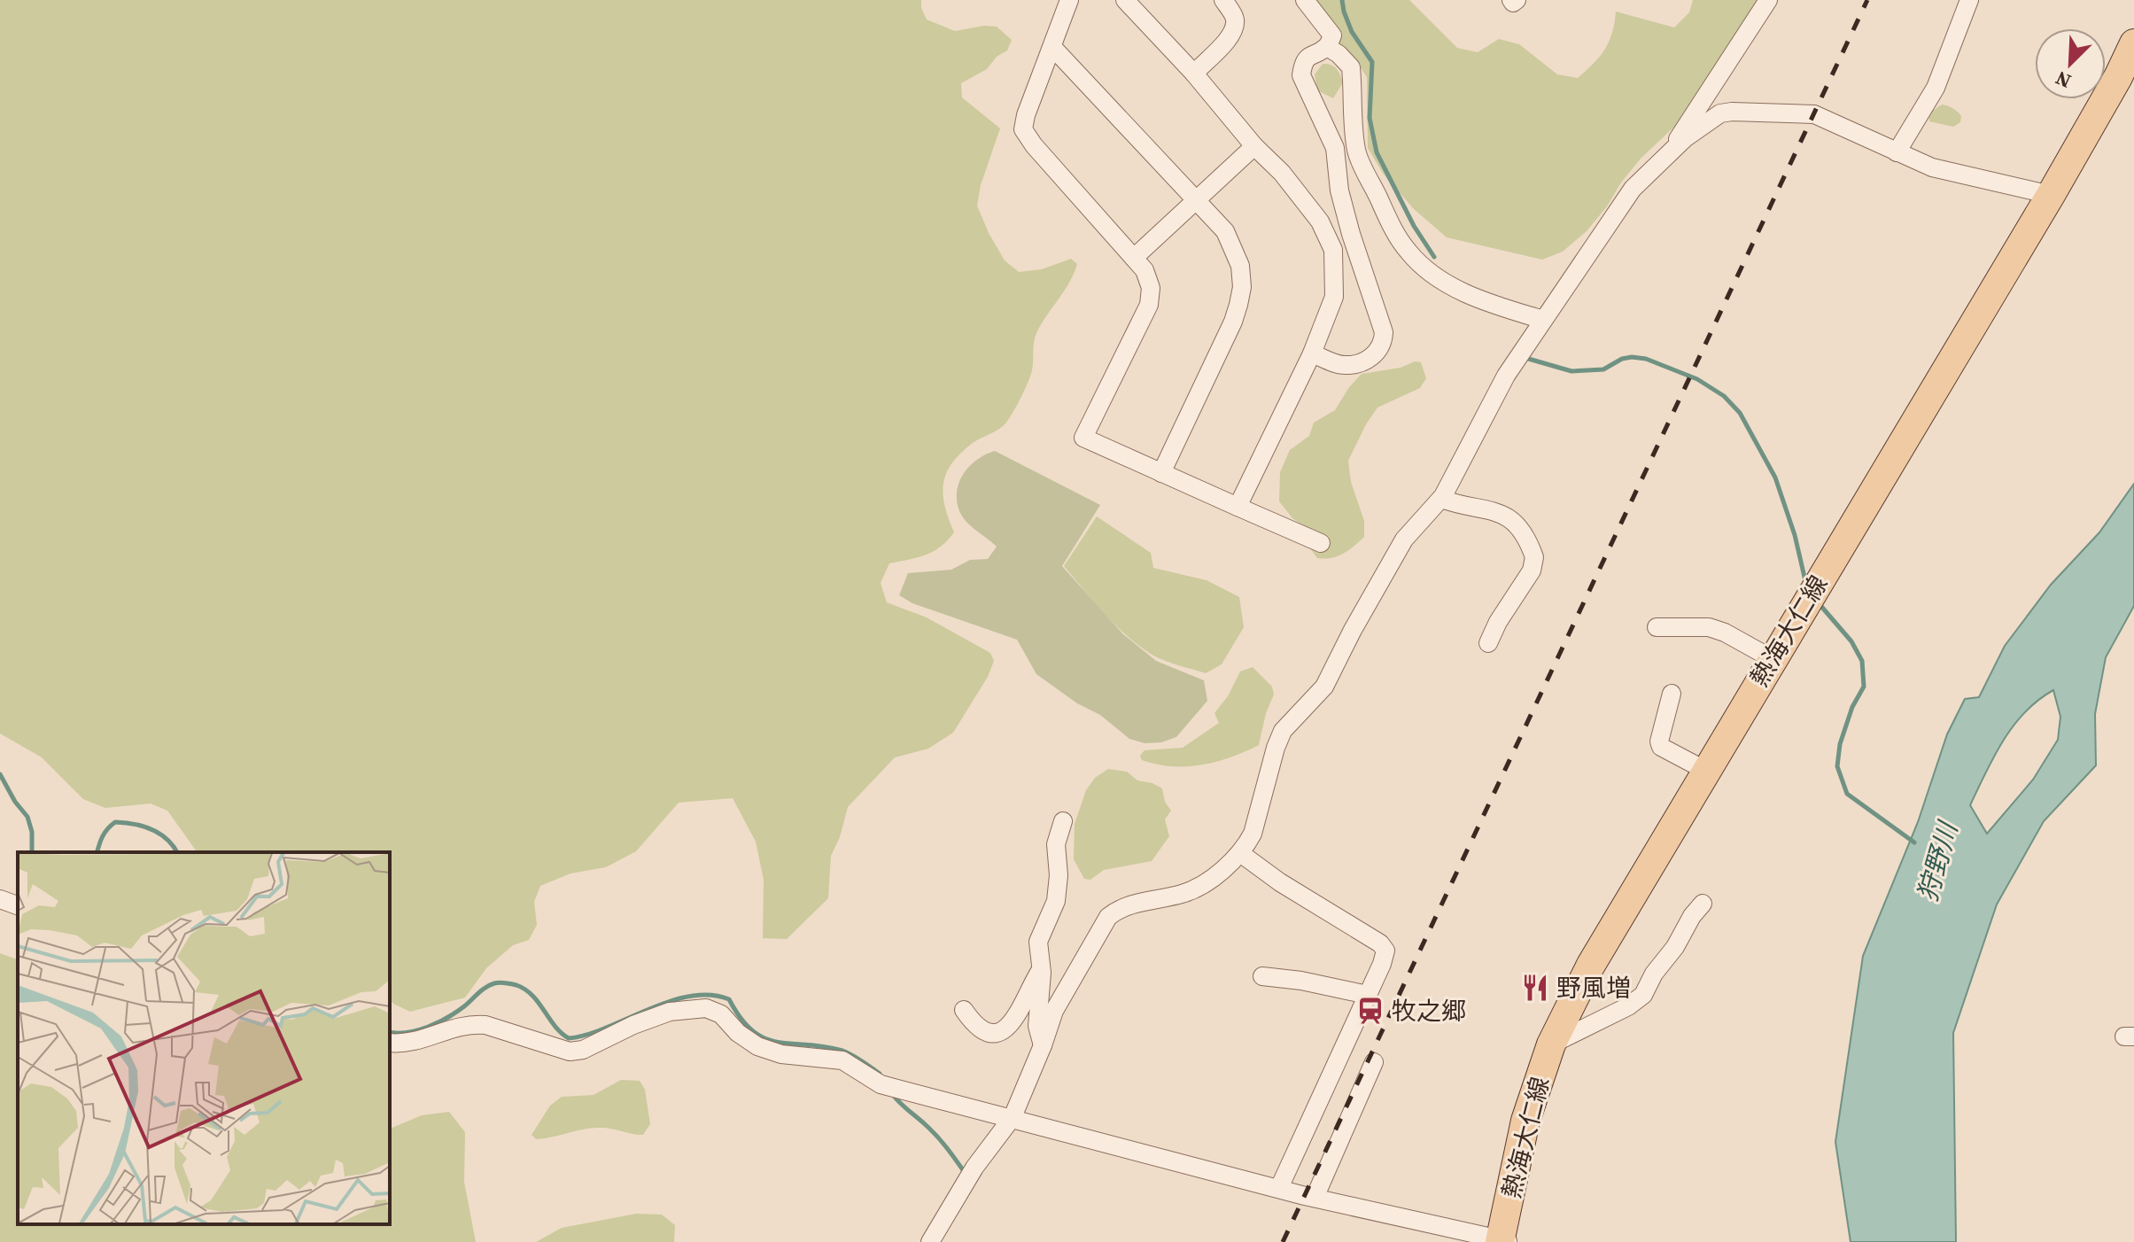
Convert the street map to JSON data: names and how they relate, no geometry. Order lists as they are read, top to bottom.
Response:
{
  "streets": {
    "main road": ["熱海大仁線"]
  },
  "water": ["狩野川"],
  "places": {
    "restaurant": ["野風増"],
    "station": ["牧之郷"]
  },
  "north": "bottom left"
}
